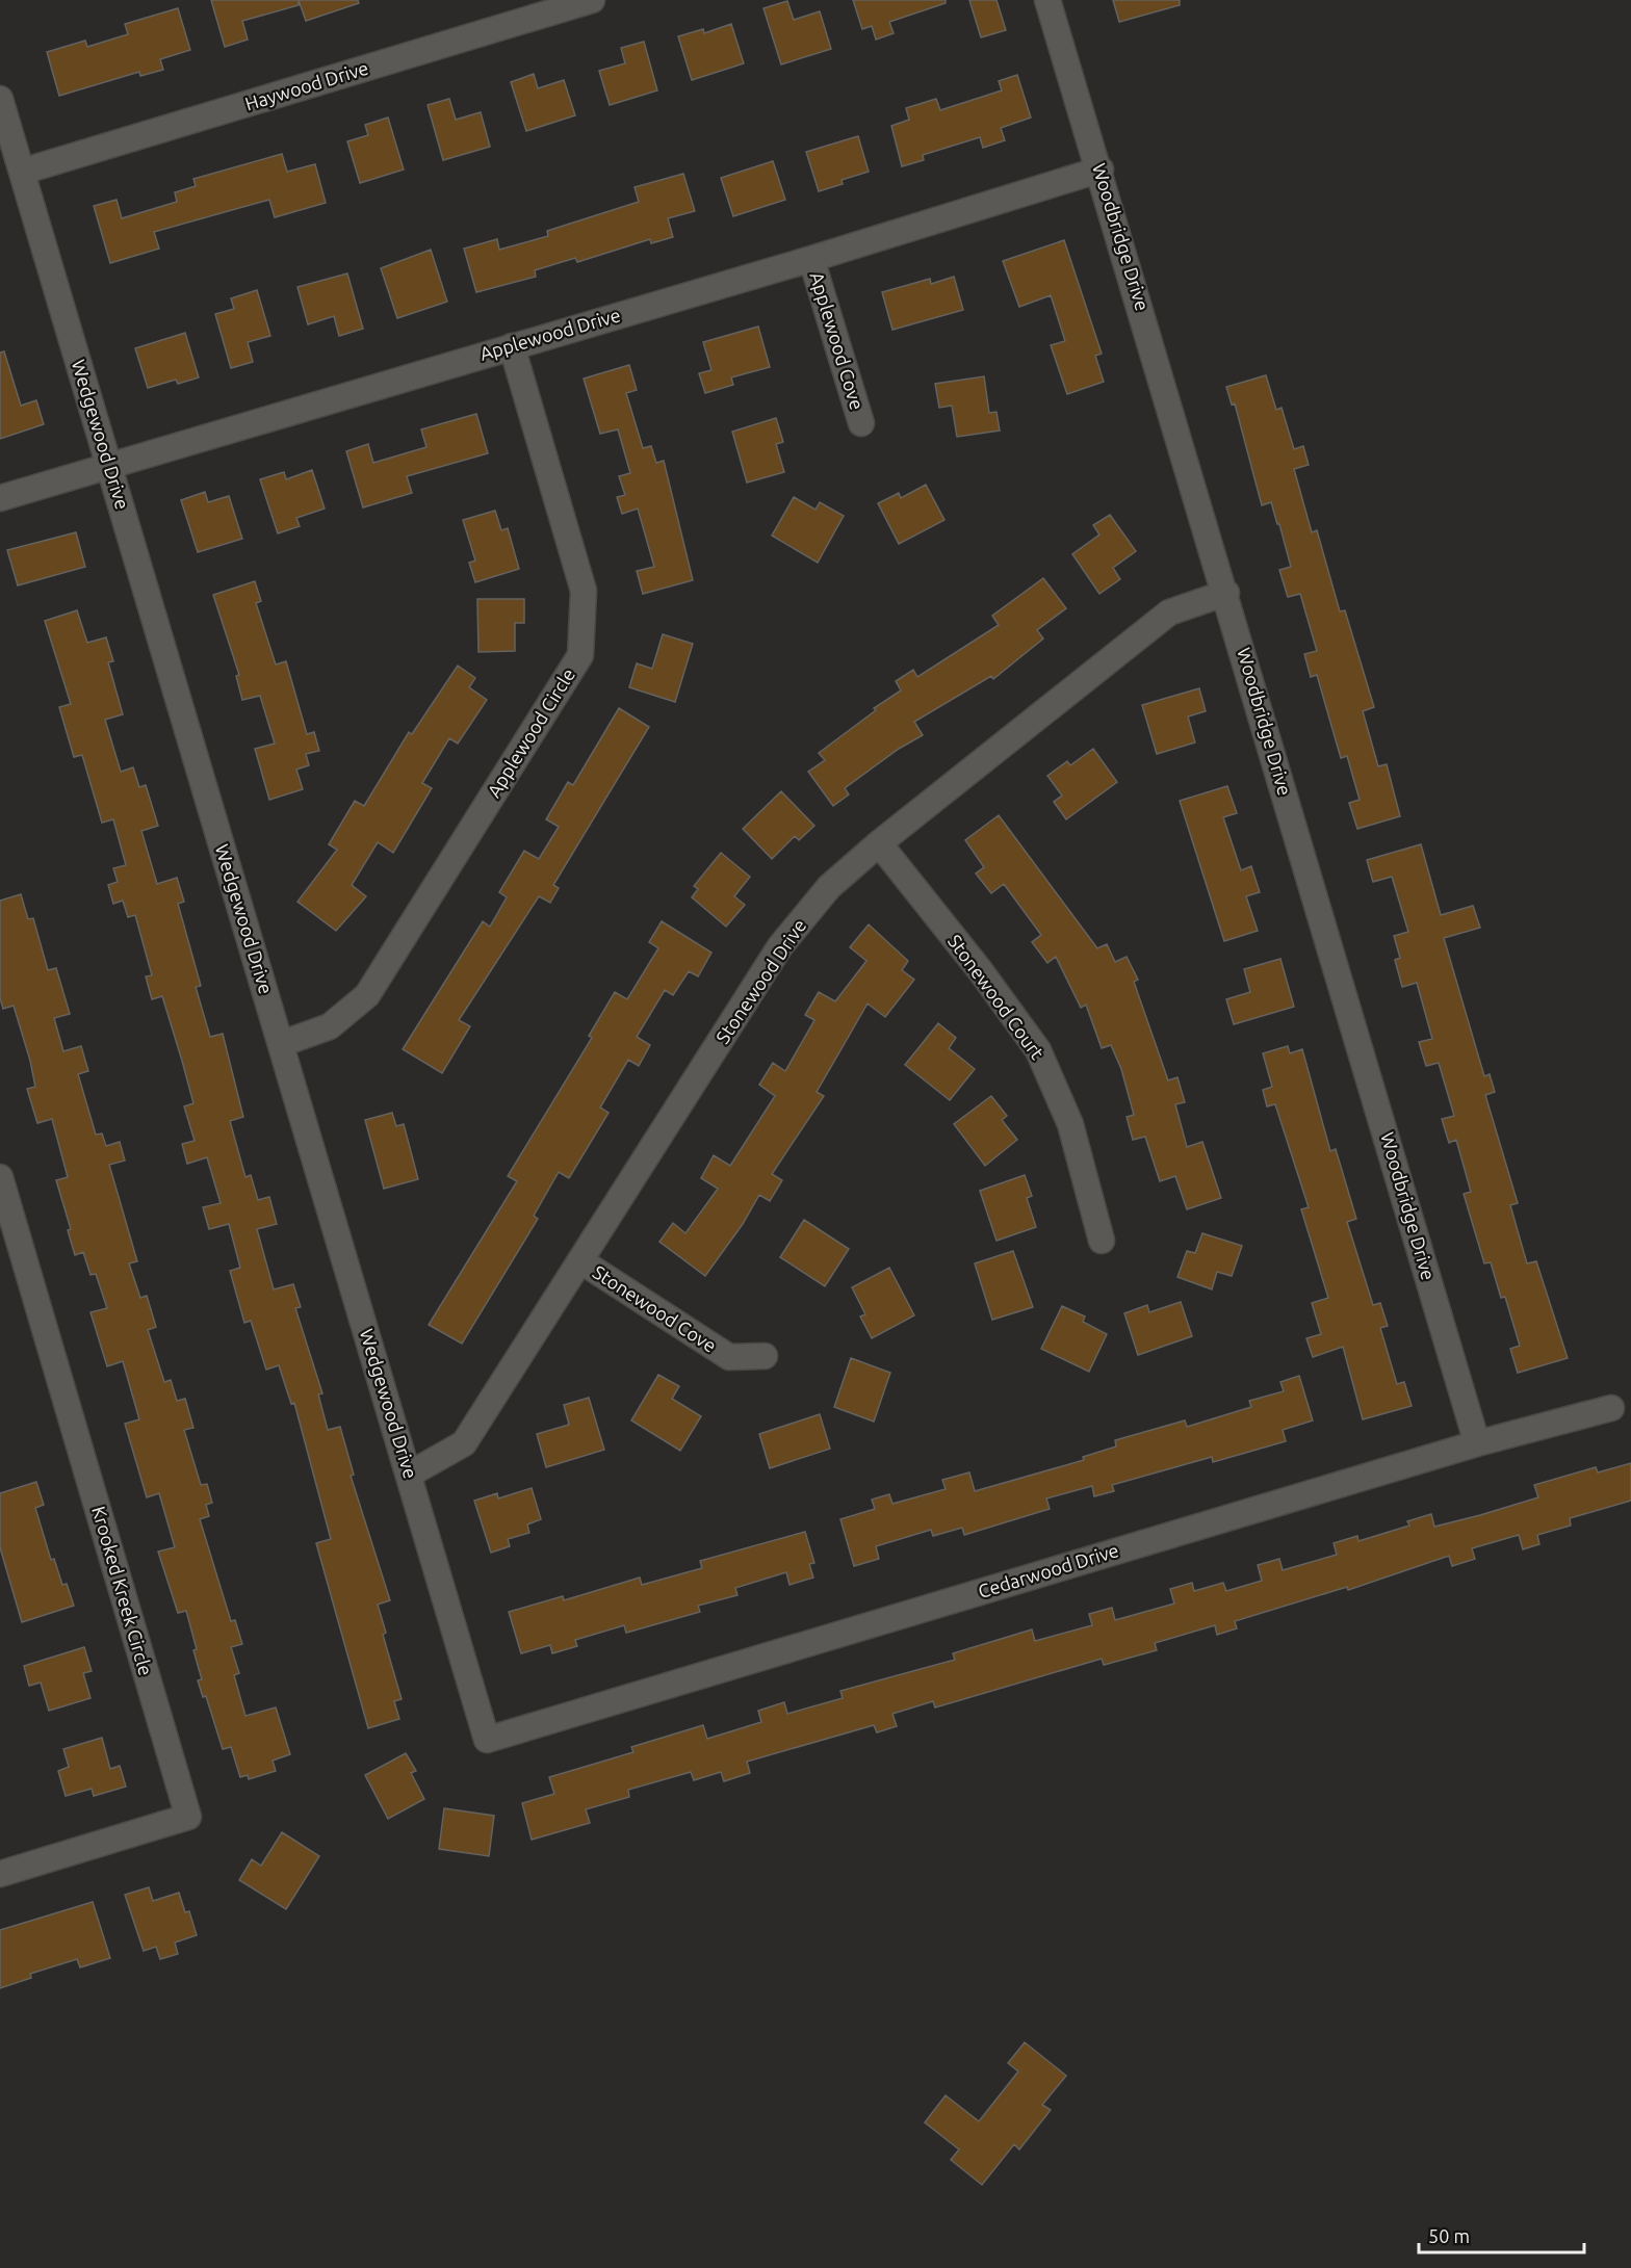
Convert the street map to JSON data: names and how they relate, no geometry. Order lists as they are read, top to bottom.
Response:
{
  "streets": {
    "street": [
      "Haywood Drive",
      "Woodbridge Drive",
      "Applewood Drive",
      "Applewood Cove",
      "Wedgewood Drive",
      "Applewood Circle",
      "Stonewood Drive",
      "Stonewood Court",
      "Stonewood Cove",
      "Cedarwood Drive",
      "Krooked Kreek Circle"
    ]
  },
  "crossings": [
    ["Haywood Drive", "Wedgewood Drive"],
    ["Woodbridge Drive", "Applewood Drive"],
    ["Woodbridge Drive", "Stonewood Drive"],
    ["Woodbridge Drive", "Cedarwood Drive"],
    ["Applewood Drive", "Applewood Cove"],
    ["Applewood Drive", "Wedgewood Drive"],
    ["Applewood Drive", "Applewood Circle"],
    ["Wedgewood Drive", "Applewood Circle"],
    ["Wedgewood Drive", "Stonewood Drive"],
    ["Wedgewood Drive", "Cedarwood Drive"],
    ["Stonewood Drive", "Stonewood Court"],
    ["Stonewood Drive", "Stonewood Cove"]
  ],
  "scale_bar": "50 m"
}
